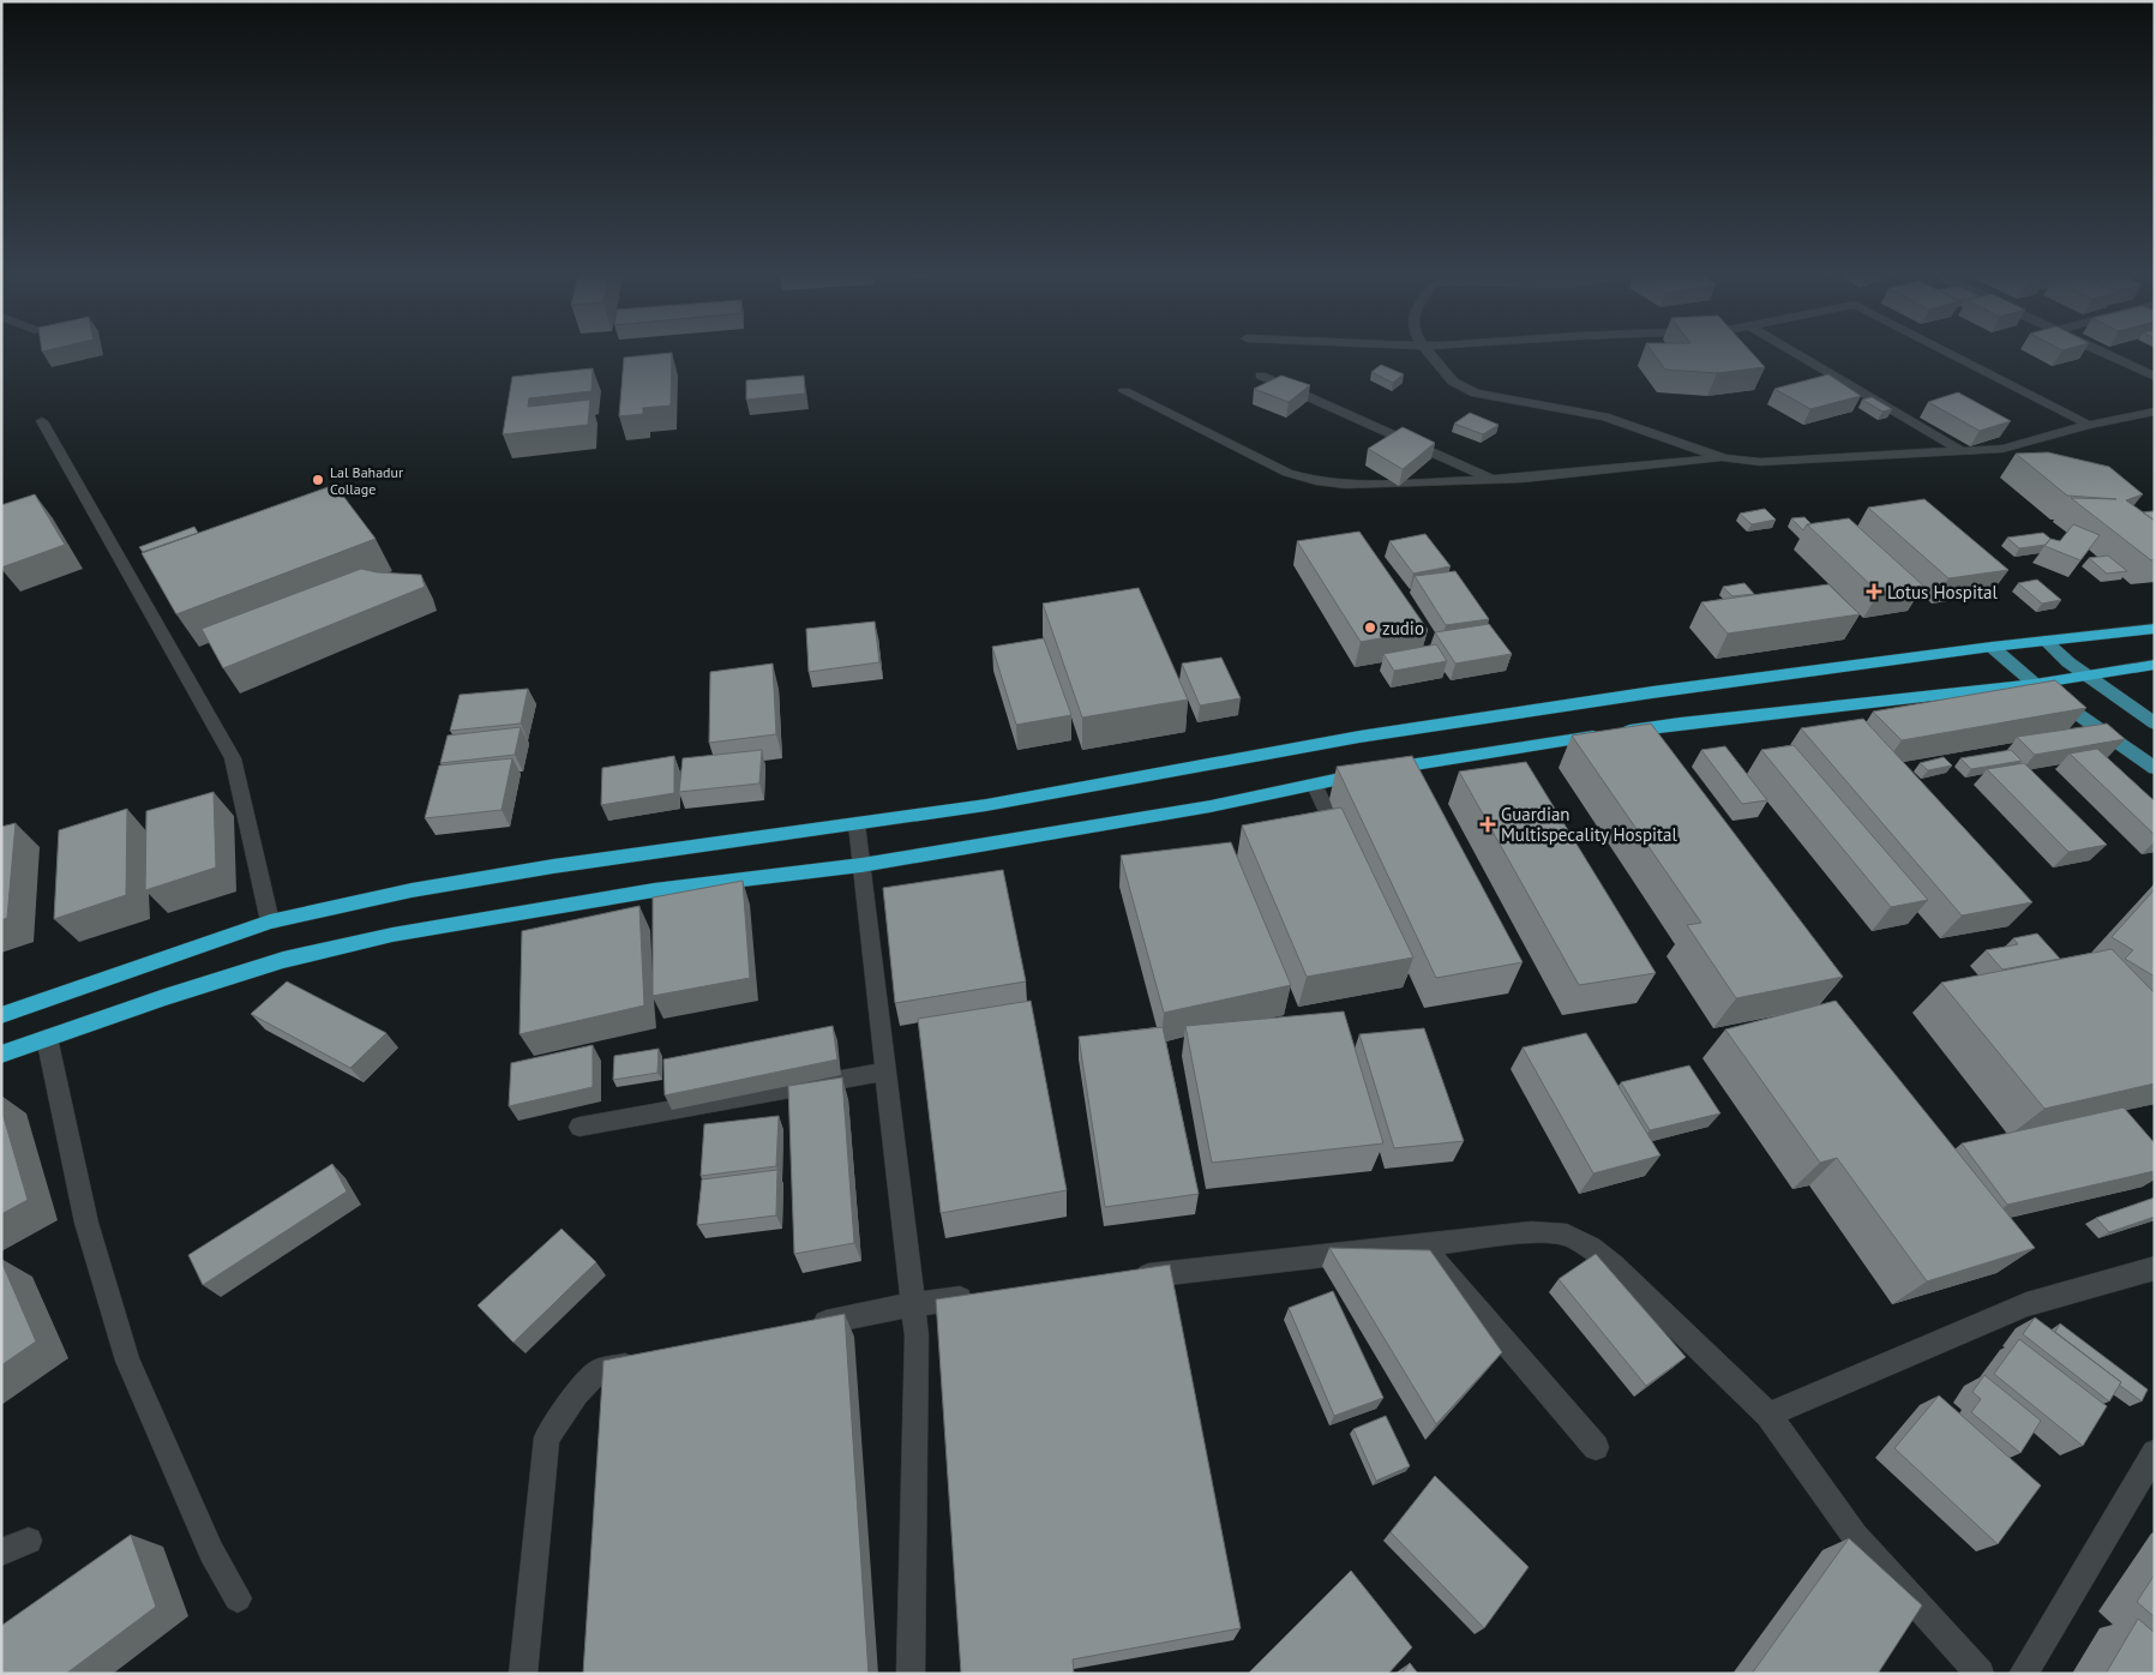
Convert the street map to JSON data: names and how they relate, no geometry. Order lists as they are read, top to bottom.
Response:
{
  "places": {
    "other": ["Lal Bahadur Collage", "zudio"],
    "health": ["Lotus Hospital", "Guardian Multispecality Hospital"]
  }
}
